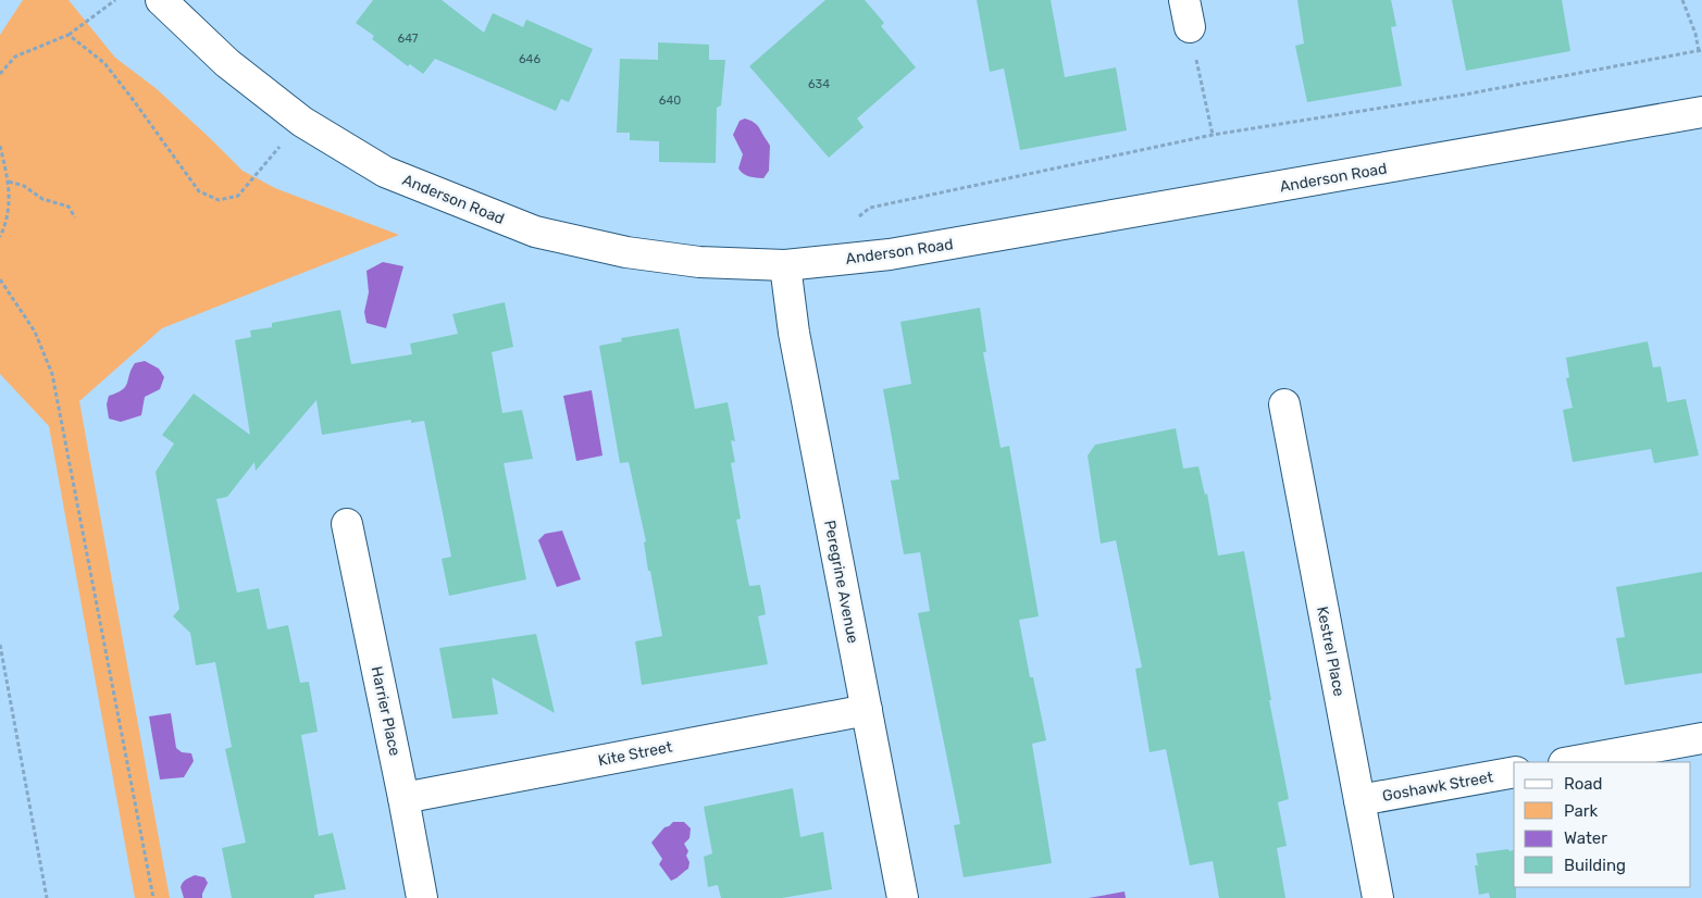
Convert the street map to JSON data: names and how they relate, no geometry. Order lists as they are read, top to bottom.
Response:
{
  "streets": {
    "street": [
      "Anderson Road",
      "Peregrine Avenue",
      "Kestrel Place",
      "Harrier Place",
      "Kite Street",
      "Goshawk Street"
    ]
  },
  "crossings": [
    ["Anderson Road", "Peregrine Avenue"],
    ["Peregrine Avenue", "Kite Street"],
    ["Kestrel Place", "Goshawk Street"],
    ["Harrier Place", "Kite Street"]
  ],
  "house_numbers": [
    "647",
    "646",
    "634",
    "640"
  ],
  "legend": [
    "Road",
    "Park",
    "Water",
    "Building"
  ]
}
